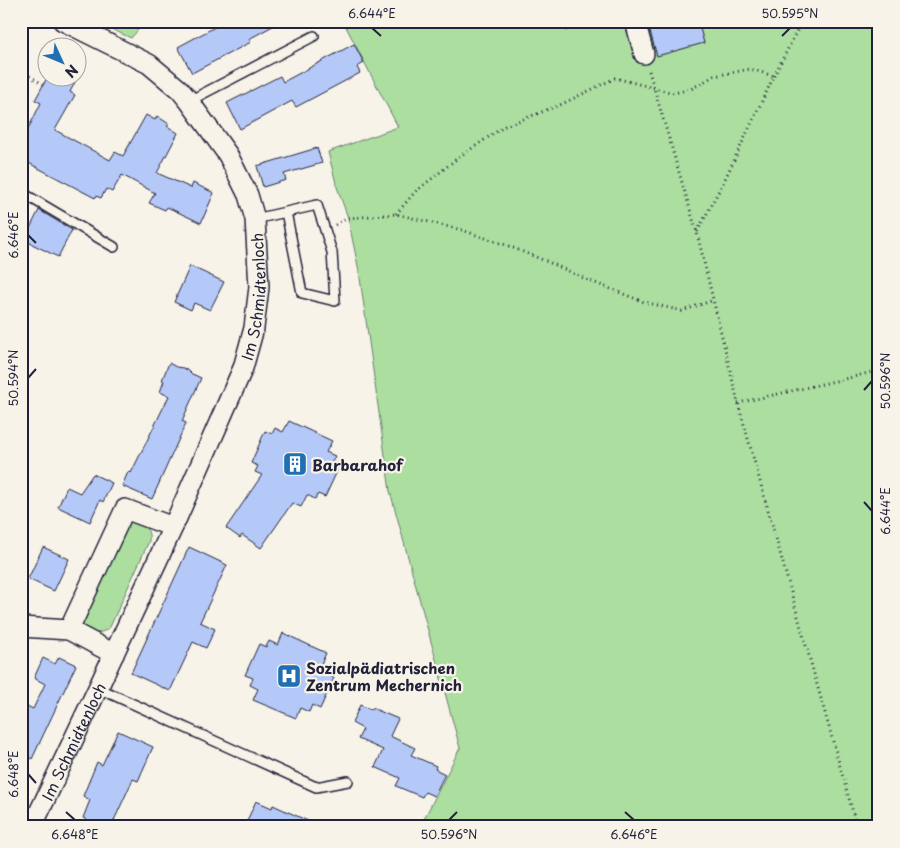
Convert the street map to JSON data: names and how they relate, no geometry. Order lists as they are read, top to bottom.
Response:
{
  "streets": {
    "street": ["Im Schmidtenloch"]
  },
  "places": {
    "building": ["Barbarahof"],
    "hospital": ["Sozialpädiatrischen Zentrum Mechernich"]
  },
  "north": "bottom right",
  "coordinates": [
    "6.644°E",
    "50.595°N",
    "6.646°E",
    "50.594°N",
    "50.596°N",
    "6.648°E"
  ]
}
